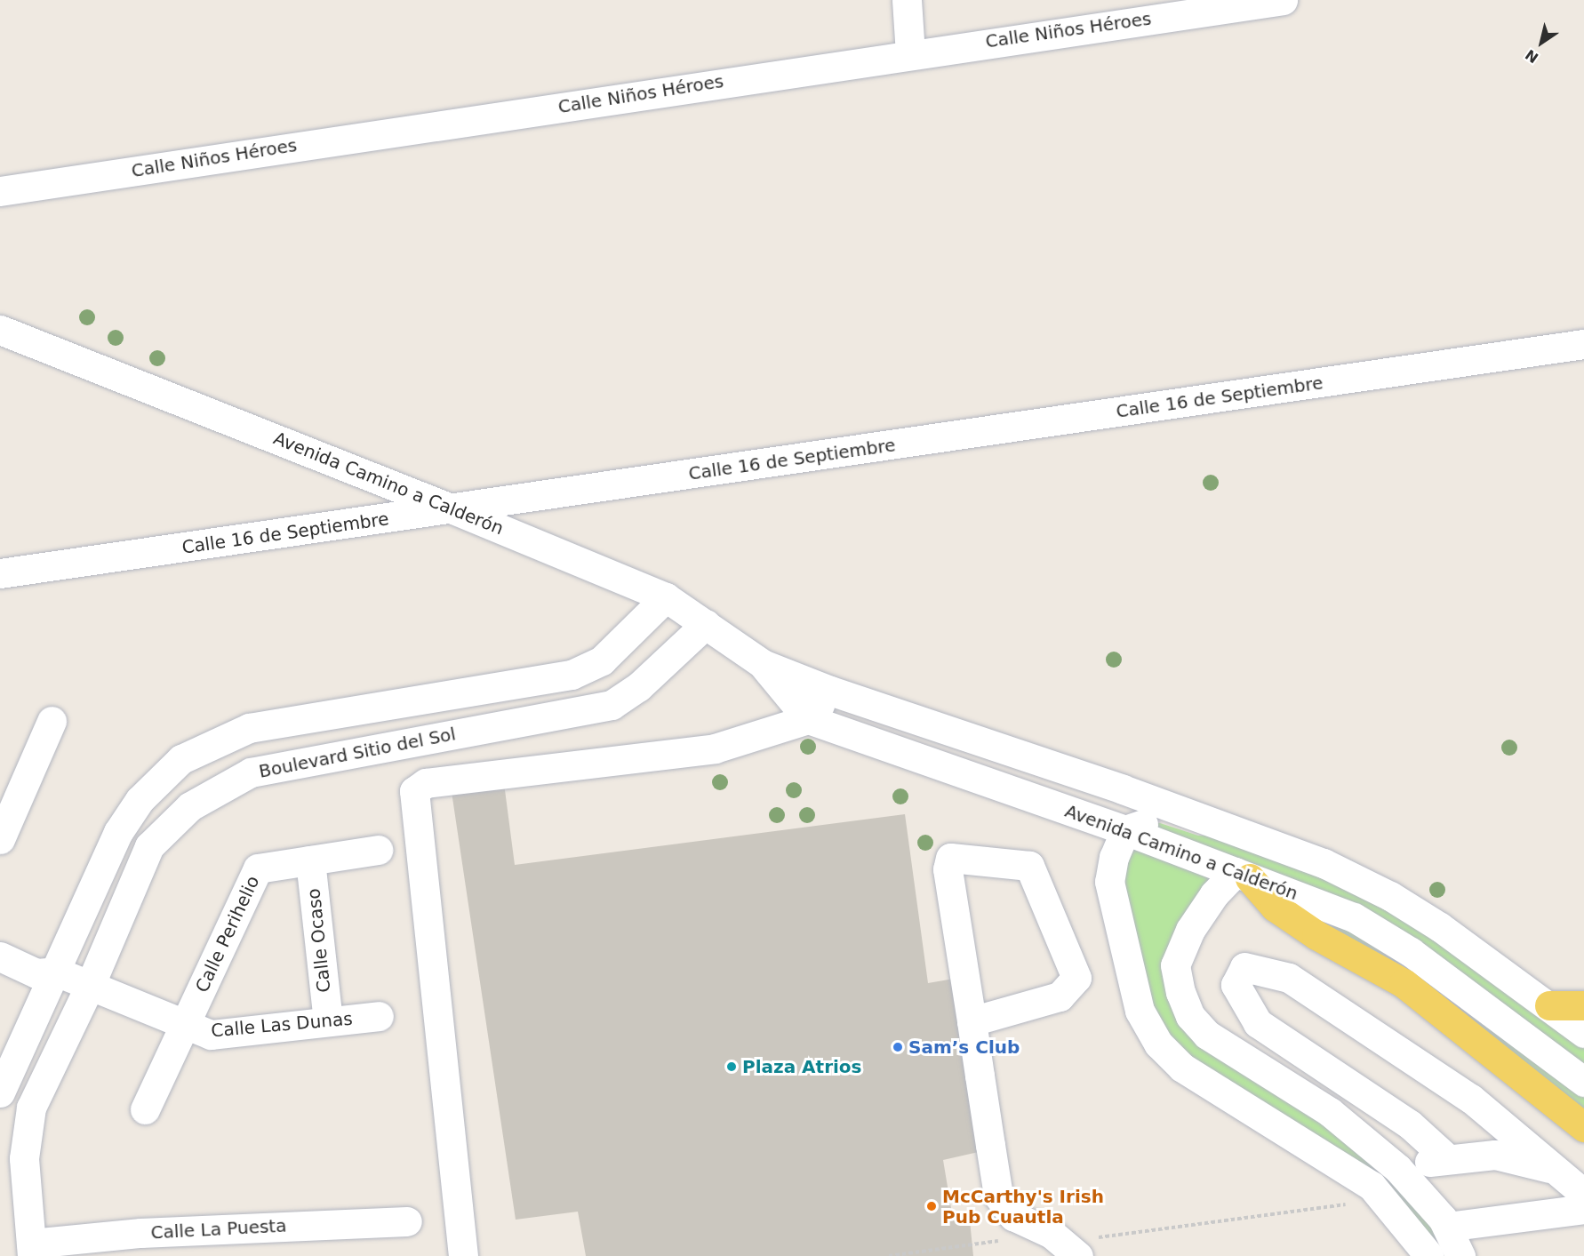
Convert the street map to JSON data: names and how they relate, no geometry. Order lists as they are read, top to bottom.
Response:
{
  "streets": {
    "street": [
      "Calle Niños Héroes",
      "Calle 16 de Septiembre",
      "Avenida Camino a Calderón",
      "Boulevard Sitio del Sol",
      "Calle Perihelio",
      "Calle Ocaso",
      "Calle Las Dunas",
      "Calle La Puesta"
    ]
  },
  "crossings": [
    ["Calle 16 de Septiembre", "Avenida Camino a Calderón"],
    ["Avenida Camino a Calderón", "Boulevard Sitio del Sol"],
    ["Boulevard Sitio del Sol", "Calle Las Dunas"],
    ["Boulevard Sitio del Sol", "Calle La Puesta"],
    ["Calle Perihelio", "Calle Ocaso"],
    ["Calle Perihelio", "Calle Las Dunas"],
    ["Calle Ocaso", "Calle Las Dunas"]
  ],
  "places": ["Sam’s Club", "Plaza Atrios", "McCarthy's Irish Pub Cuautla"],
  "north": "bottom left"
}
